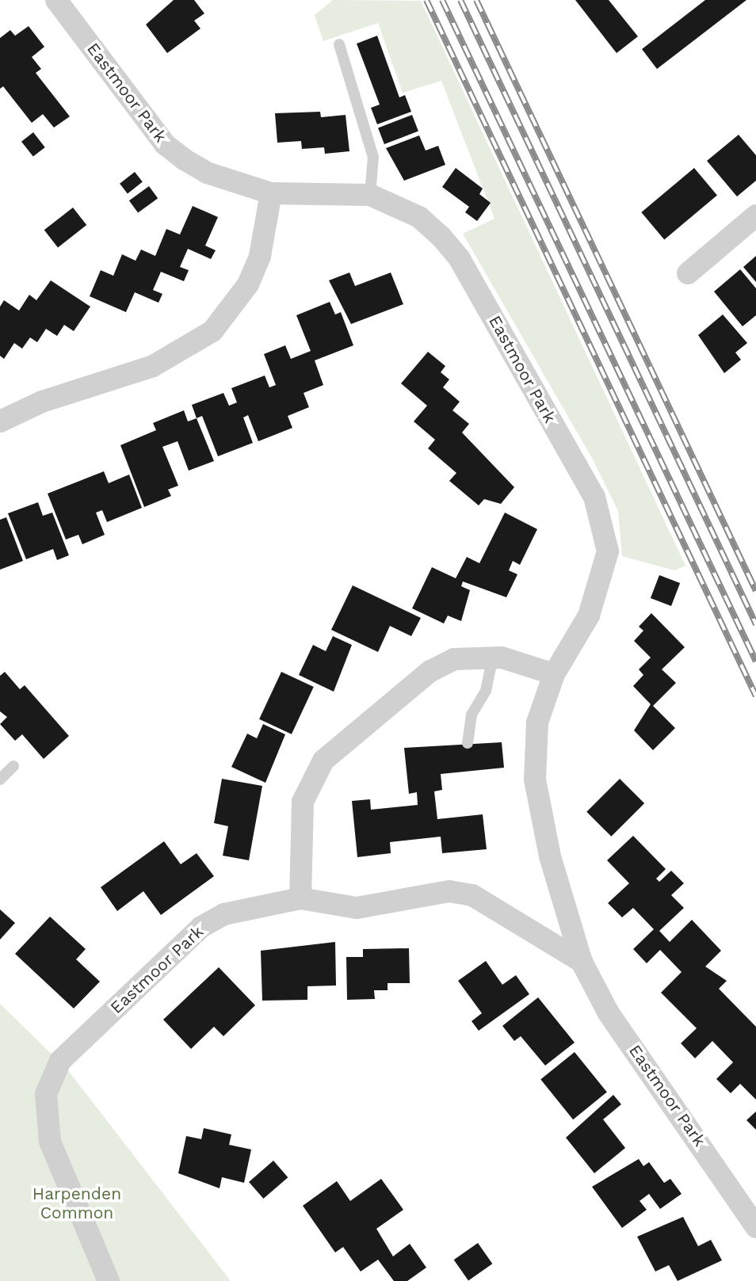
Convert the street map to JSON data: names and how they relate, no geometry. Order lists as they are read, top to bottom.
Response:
{
  "streets": {
    "street": ["Eastmoor Park"]
  },
  "parks": ["Harpenden Common"]
}
